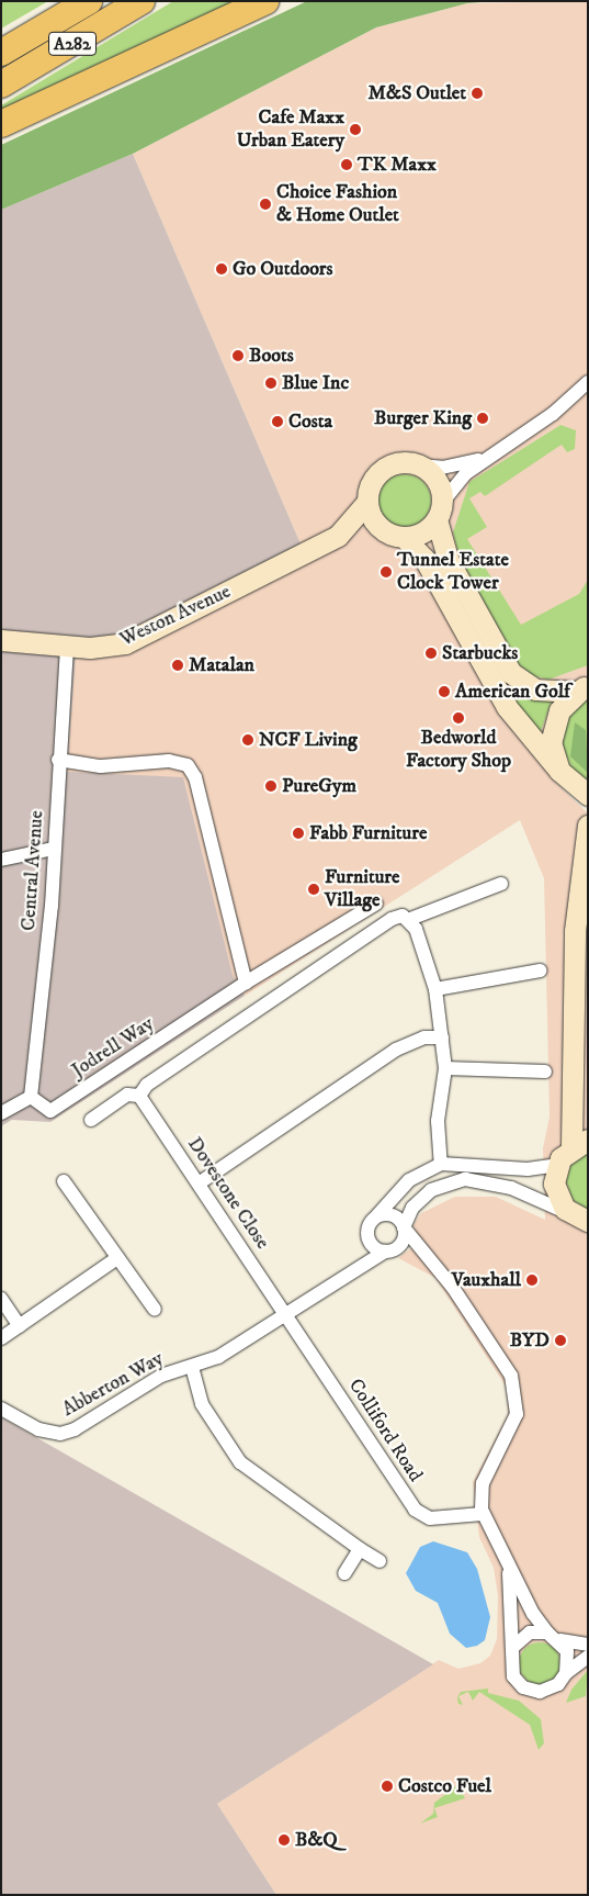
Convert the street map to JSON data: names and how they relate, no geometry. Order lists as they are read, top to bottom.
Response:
{
  "streets": {
    "highway": ["A282"],
    "street": [
      "Weston Avenue",
      "Central Avenue",
      "Jodrell Way",
      "Dovestone Close",
      "Abberton Way",
      "Colliford Road"
    ]
  },
  "crossings": [
    ["Weston Avenue", "Central Avenue"],
    ["Central Avenue", "Jodrell Way"],
    ["Dovestone Close", "Abberton Way"],
    ["Dovestone Close", "Colliford Road"],
    ["Abberton Way", "Colliford Road"]
  ],
  "places": [
    "M&S Outlet",
    "Cafe Maxx Urban Eatery",
    "TK Maxx",
    "Choice Fashion & Home Outlet",
    "Go Outdoors",
    "Boots",
    "Blue Inc",
    "Burger King",
    "Costa",
    "Tunnel Estate Clock Tower",
    "Starbucks",
    "Matalan",
    "American Golf",
    "Bedworld Factory Shop",
    "NCF Living",
    "PureGym",
    "Fabb Furniture",
    "Furniture Village",
    "Vauxhall",
    "BYD",
    "Costco Fuel",
    "B&Q"
  ]
}
